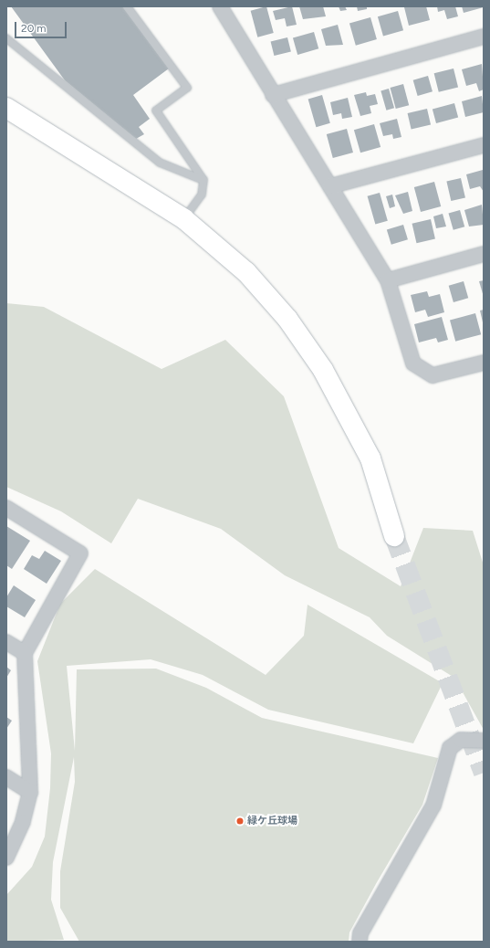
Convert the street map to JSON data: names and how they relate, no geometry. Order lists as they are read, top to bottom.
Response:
{
  "places": ["緑ケ丘球場"],
  "scale_bar": "20 m"
}
